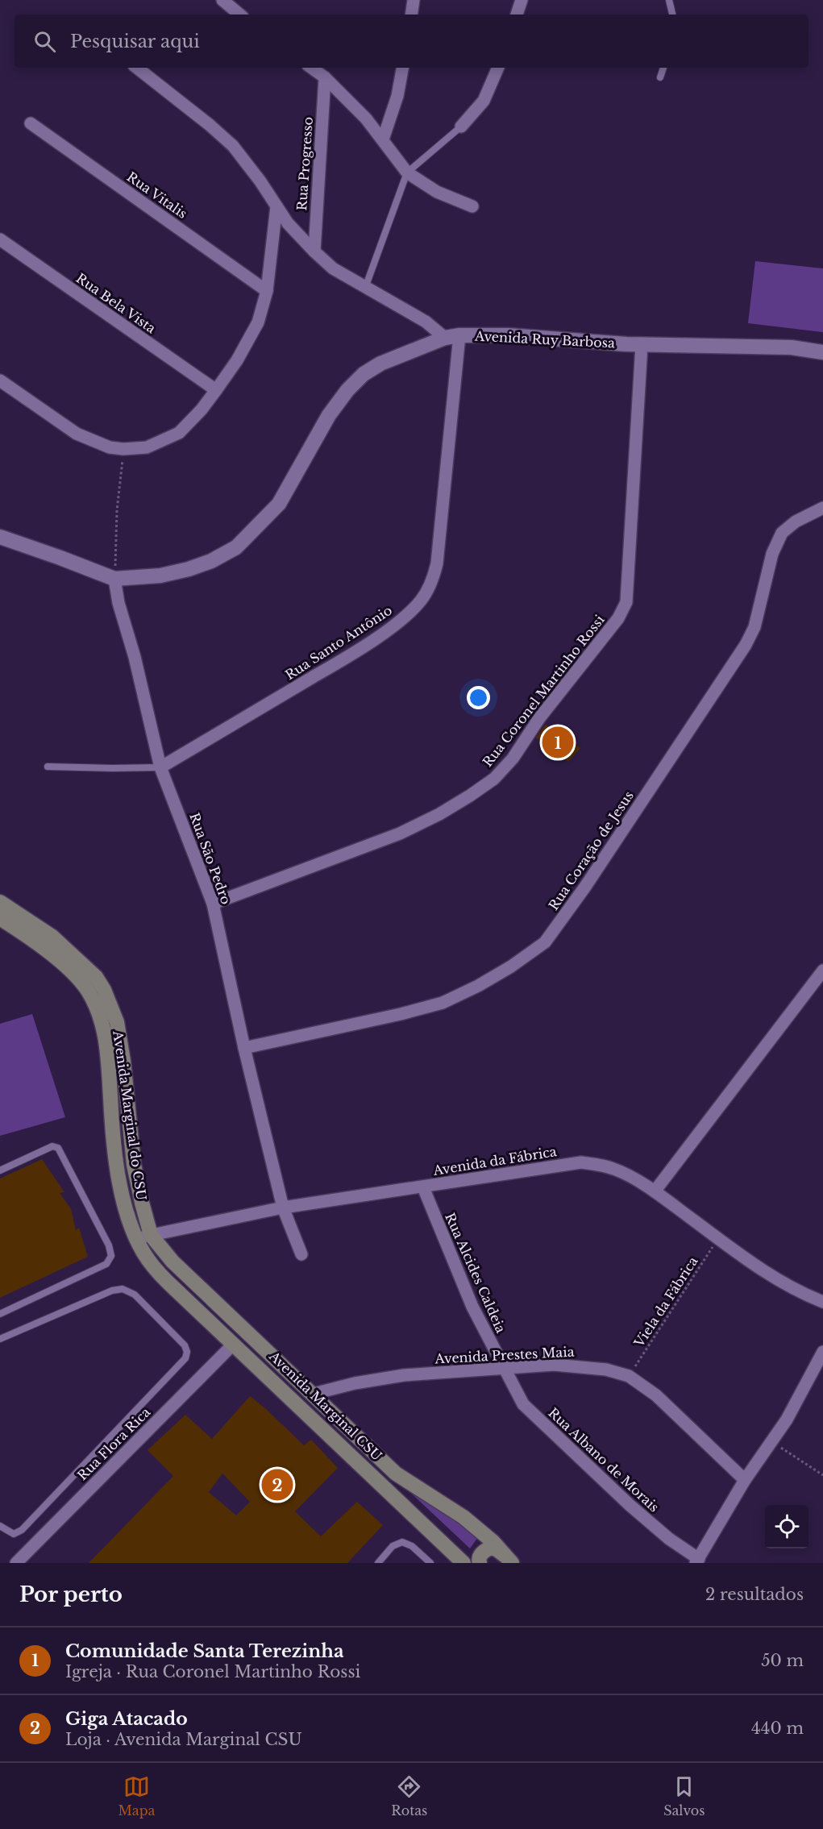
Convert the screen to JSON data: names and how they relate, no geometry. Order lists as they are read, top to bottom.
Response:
{
  "streets": {
    "main road": ["Avenida Marginal do CSU", "Avenida Marginal CSU"],
    "street": [
      "Rua Progresso",
      "Rua Vitalis",
      "Rua Bela Vista",
      "Avenida Ruy Barbosa",
      "Rua Santo Antônio",
      "Rua Coronel Martinho Rossi",
      "Rua Coração de Jesus",
      "Rua São Pedro",
      "Avenida da Fábrica",
      "Rua Alcides Caldeia",
      "Avenida Prestes Maia",
      "Rua Flora Rica",
      "Rua Albano de Morais"
    ],
    "path": ["Viela da Fábrica"]
  },
  "crossings": [
    ["Avenida Ruy Barbosa", "Rua Santo Antônio"],
    ["Avenida Ruy Barbosa", "Rua Coronel Martinho Rossi"],
    ["Avenida Ruy Barbosa", "Rua São Pedro"],
    ["Rua Santo Antônio", "Rua São Pedro"],
    ["Rua Coronel Martinho Rossi", "Rua São Pedro"],
    ["Rua Coração de Jesus", "Rua São Pedro"],
    ["Rua São Pedro", "Avenida da Fábrica"],
    ["Avenida Marginal do CSU", "Avenida da Fábrica"],
    ["Avenida Marginal do CSU", "Avenida Marginal CSU"],
    ["Avenida da Fábrica", "Rua Alcides Caldeia"],
    ["Avenida da Fábrica", "Viela da Fábrica"],
    ["Avenida da Fábrica", "Avenida Marginal CSU"],
    ["Rua Alcides Caldeia", "Avenida Prestes Maia"],
    ["Rua Alcides Caldeia", "Rua Albano de Morais"],
    ["Viela da Fábrica", "Avenida Prestes Maia"],
    ["Avenida Prestes Maia", "Avenida Marginal CSU"],
    ["Avenida Prestes Maia", "Rua Albano de Morais"],
    ["Avenida Marginal CSU", "Rua Flora Rica"]
  ],
  "page": {
    "search": "Pesquisar aqui",
    "pins": ["1", "2"],
    "heading": ["Por perto", "2 resultados"],
    "list": [
      {
        "mark": "1",
        "name": "Comunidade Santa Terezinha",
        "note": "Igreja · Rua Coronel Martinho Rossi",
        "value": "50 m"
      },
      {
        "mark": "2",
        "name": "Giga Atacado",
        "note": "Loja · Avenida Marginal CSU",
        "value": "440 m"
      }
    ],
    "nav": ["Mapa", "Rotas", "Salvos"]
  }
}
